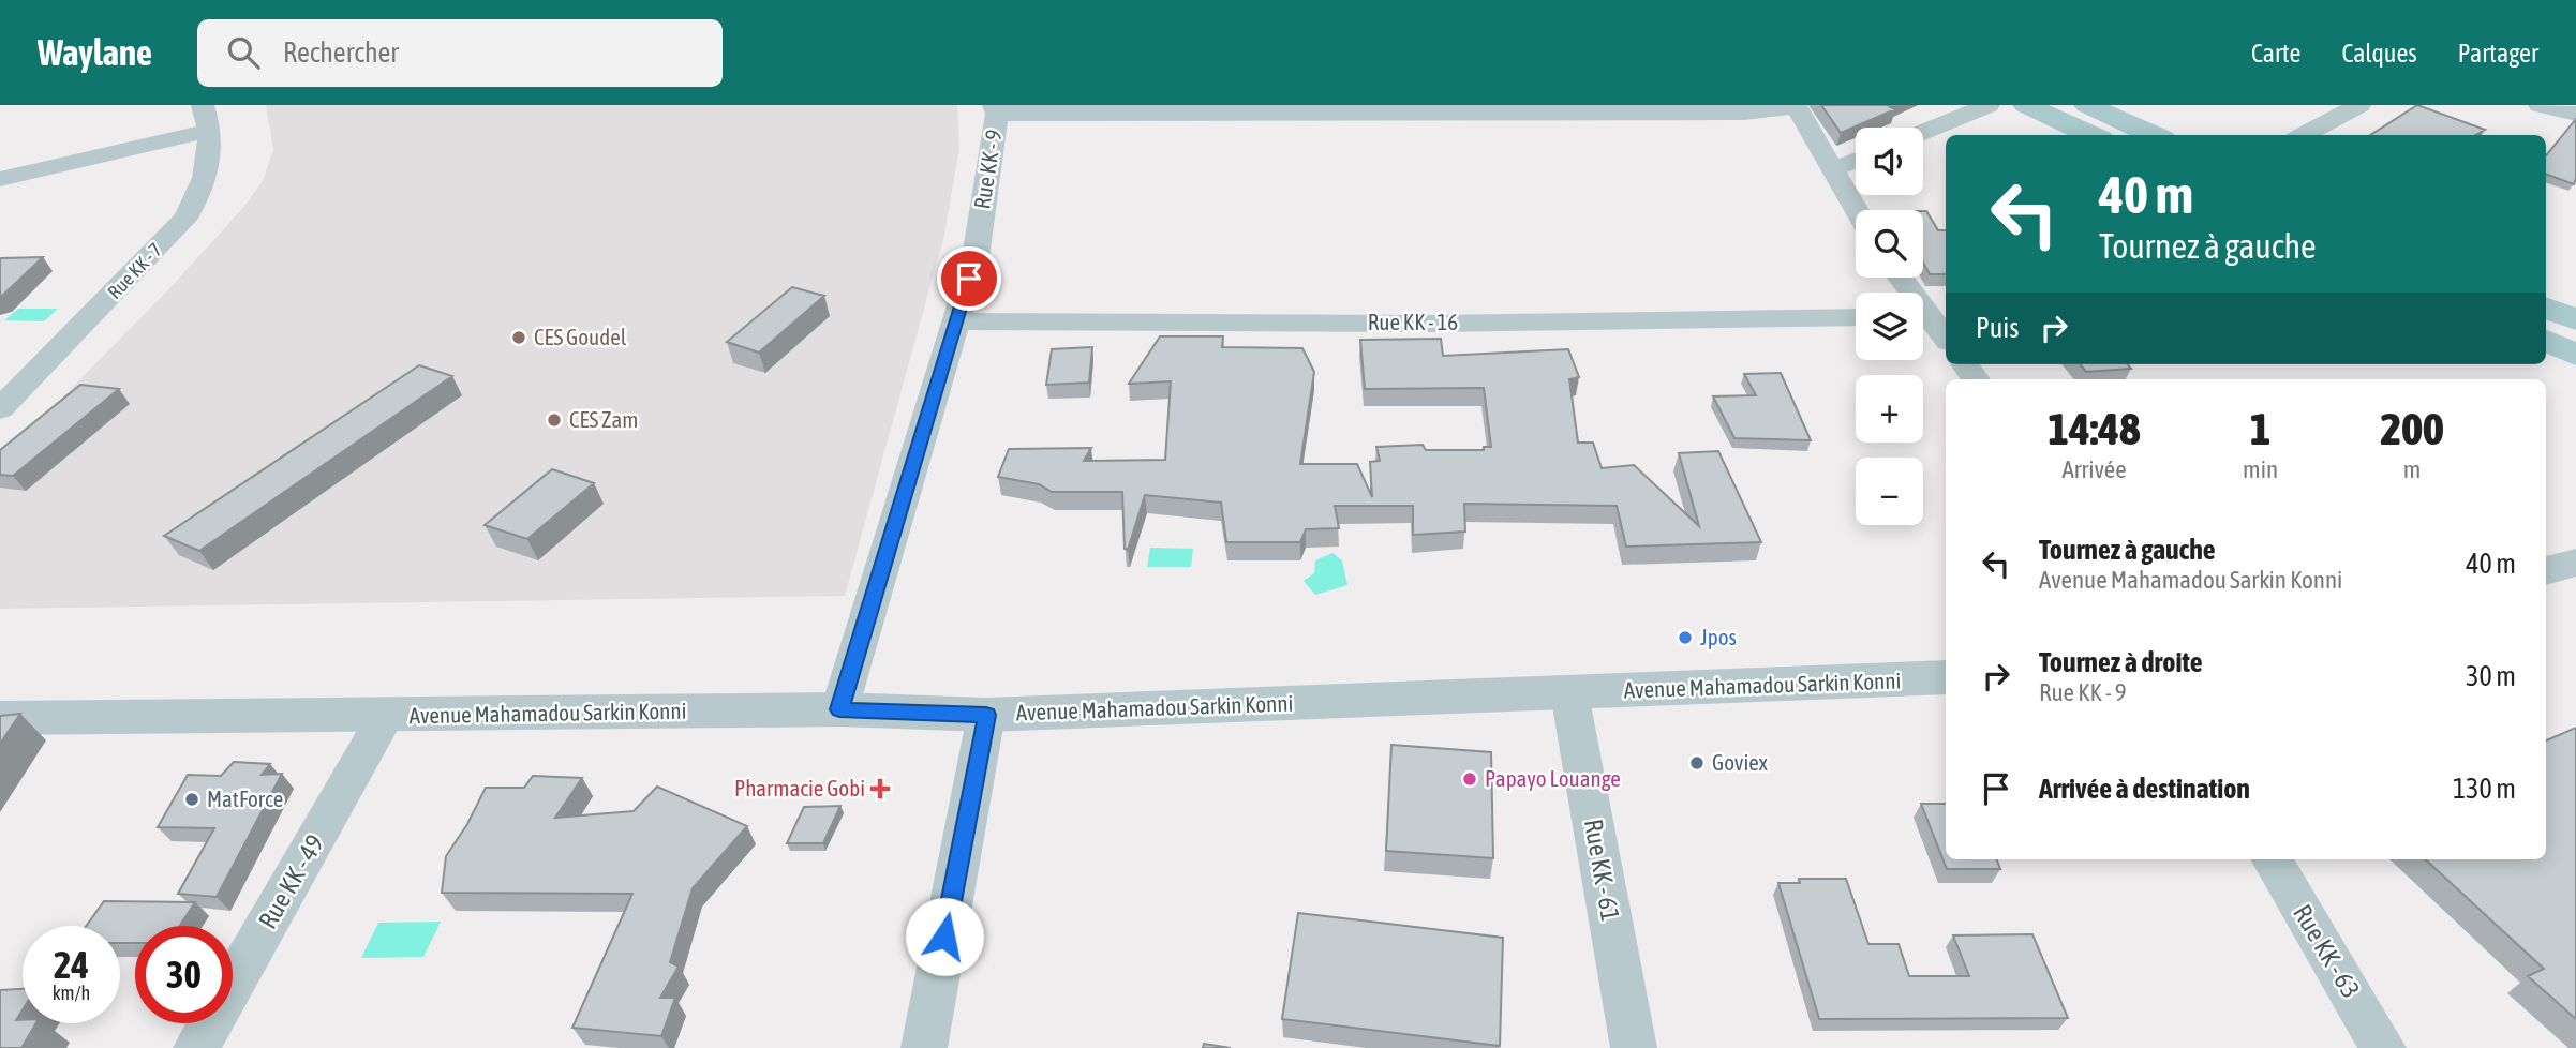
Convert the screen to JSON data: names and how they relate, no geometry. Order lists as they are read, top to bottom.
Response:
{
  "streets": {
    "street": [
      "Rue KK - 9",
      "Rue KK - 7",
      "Rue KK - 16",
      "Avenue Mahamadou Sarkin Konni",
      "Rue KK - 61",
      "Rue KK - 49",
      "Rue KK - 63"
    ]
  },
  "crossings": [
    ["Rue KK - 9", "Rue KK - 16"],
    ["Rue KK - 9", "Avenue Mahamadou Sarkin Konni"],
    ["Avenue Mahamadou Sarkin Konni", "Rue KK - 61"],
    ["Avenue Mahamadou Sarkin Konni", "Rue KK - 49"]
  ],
  "places": {
    "other": [
      "CES Goudel",
      "CES Zam",
      "Jpos",
      "Goviex",
      "Papayo Louange",
      "MatForce"
    ],
    "health": ["Pharmacie Gobi"]
  },
  "page": {
    "header": "Waylane",
    "search": "Rechercher",
    "nav": ["Carte", "Calques", "Partager"],
    "map_buttons": ["+", "−"],
    "turn": ["40 m", "Tournez à gauche"],
    "then": "Puis",
    "eta": [
      "14:48",
      "Arrivée",
      "1",
      "min",
      "200",
      "m"
    ],
    "list": [
      {
        "name": "Tournez à gauche",
        "note": "Avenue Mahamadou Sarkin Konni",
        "value": "40 m"
      },
      {
        "name": "Tournez à droite",
        "note": "Rue KK - 9",
        "value": "30 m"
      },
      {
        "name": "Arrivée à destination",
        "value": "130 m"
      }
    ],
    "speed": "24 km/h",
    "limit": "30"
  }
}
